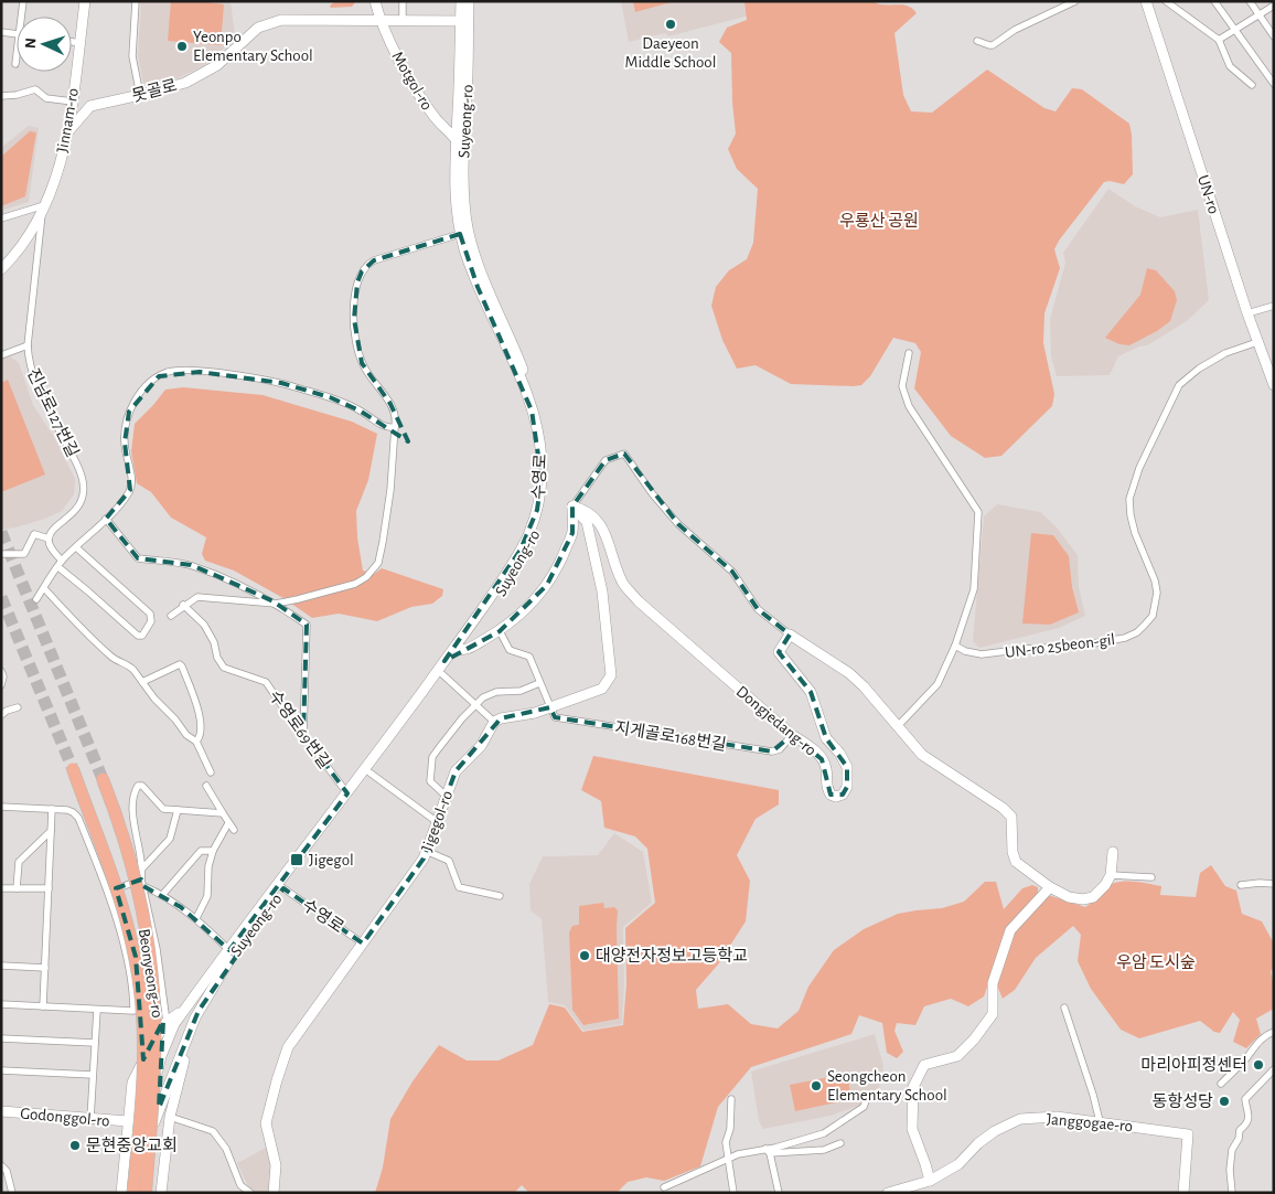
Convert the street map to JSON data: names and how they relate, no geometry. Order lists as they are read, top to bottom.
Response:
{
  "streets": {
    "highway": ["Beonyeong-ro"],
    "main road": [
      "Motgol-ro",
      "못골로",
      "Jinnam-ro",
      "Suyeong-ro",
      "UN-ro",
      "수영로",
      "Dongjedang-ro",
      "Jigegol-ro",
      "Godonggol-ro",
      "Janggogae-ro"
    ],
    "street": [
      "진남로127번길",
      "UN-ro 25beon-gil",
      "수영로69번길",
      "지게골로168번길"
    ]
  },
  "crossings": [
    ["Motgol-ro", "못골로"],
    ["Motgol-ro", "Suyeong-ro"],
    ["Motgol-ro", "수영로"],
    ["못골로", "Suyeong-ro"],
    ["못골로", "수영로"],
    ["Jinnam-ro", "진남로127번길"],
    ["Suyeong-ro", "수영로"],
    ["Suyeong-ro", "수영로69번길"],
    ["Suyeong-ro", "Beonyeong-ro"],
    ["UN-ro", "UN-ro 25beon-gil"],
    ["수영로", "수영로69번길"],
    ["수영로", "Jigegol-ro"],
    ["Dongjedang-ro", "지게골로168번길"]
  ],
  "parks": ["우룡산 공원", "우암 도시숲"],
  "places": {
    "other": [
      "Daeyeon Middle School",
      "Yeonpo Elementary School",
      "대양전자정보고등학교",
      "마리아피정센터",
      "Seongcheon Elementary School",
      "동항성당",
      "문현중앙교회"
    ],
    "transit": ["Jigegol"]
  },
  "north": "left"
}
